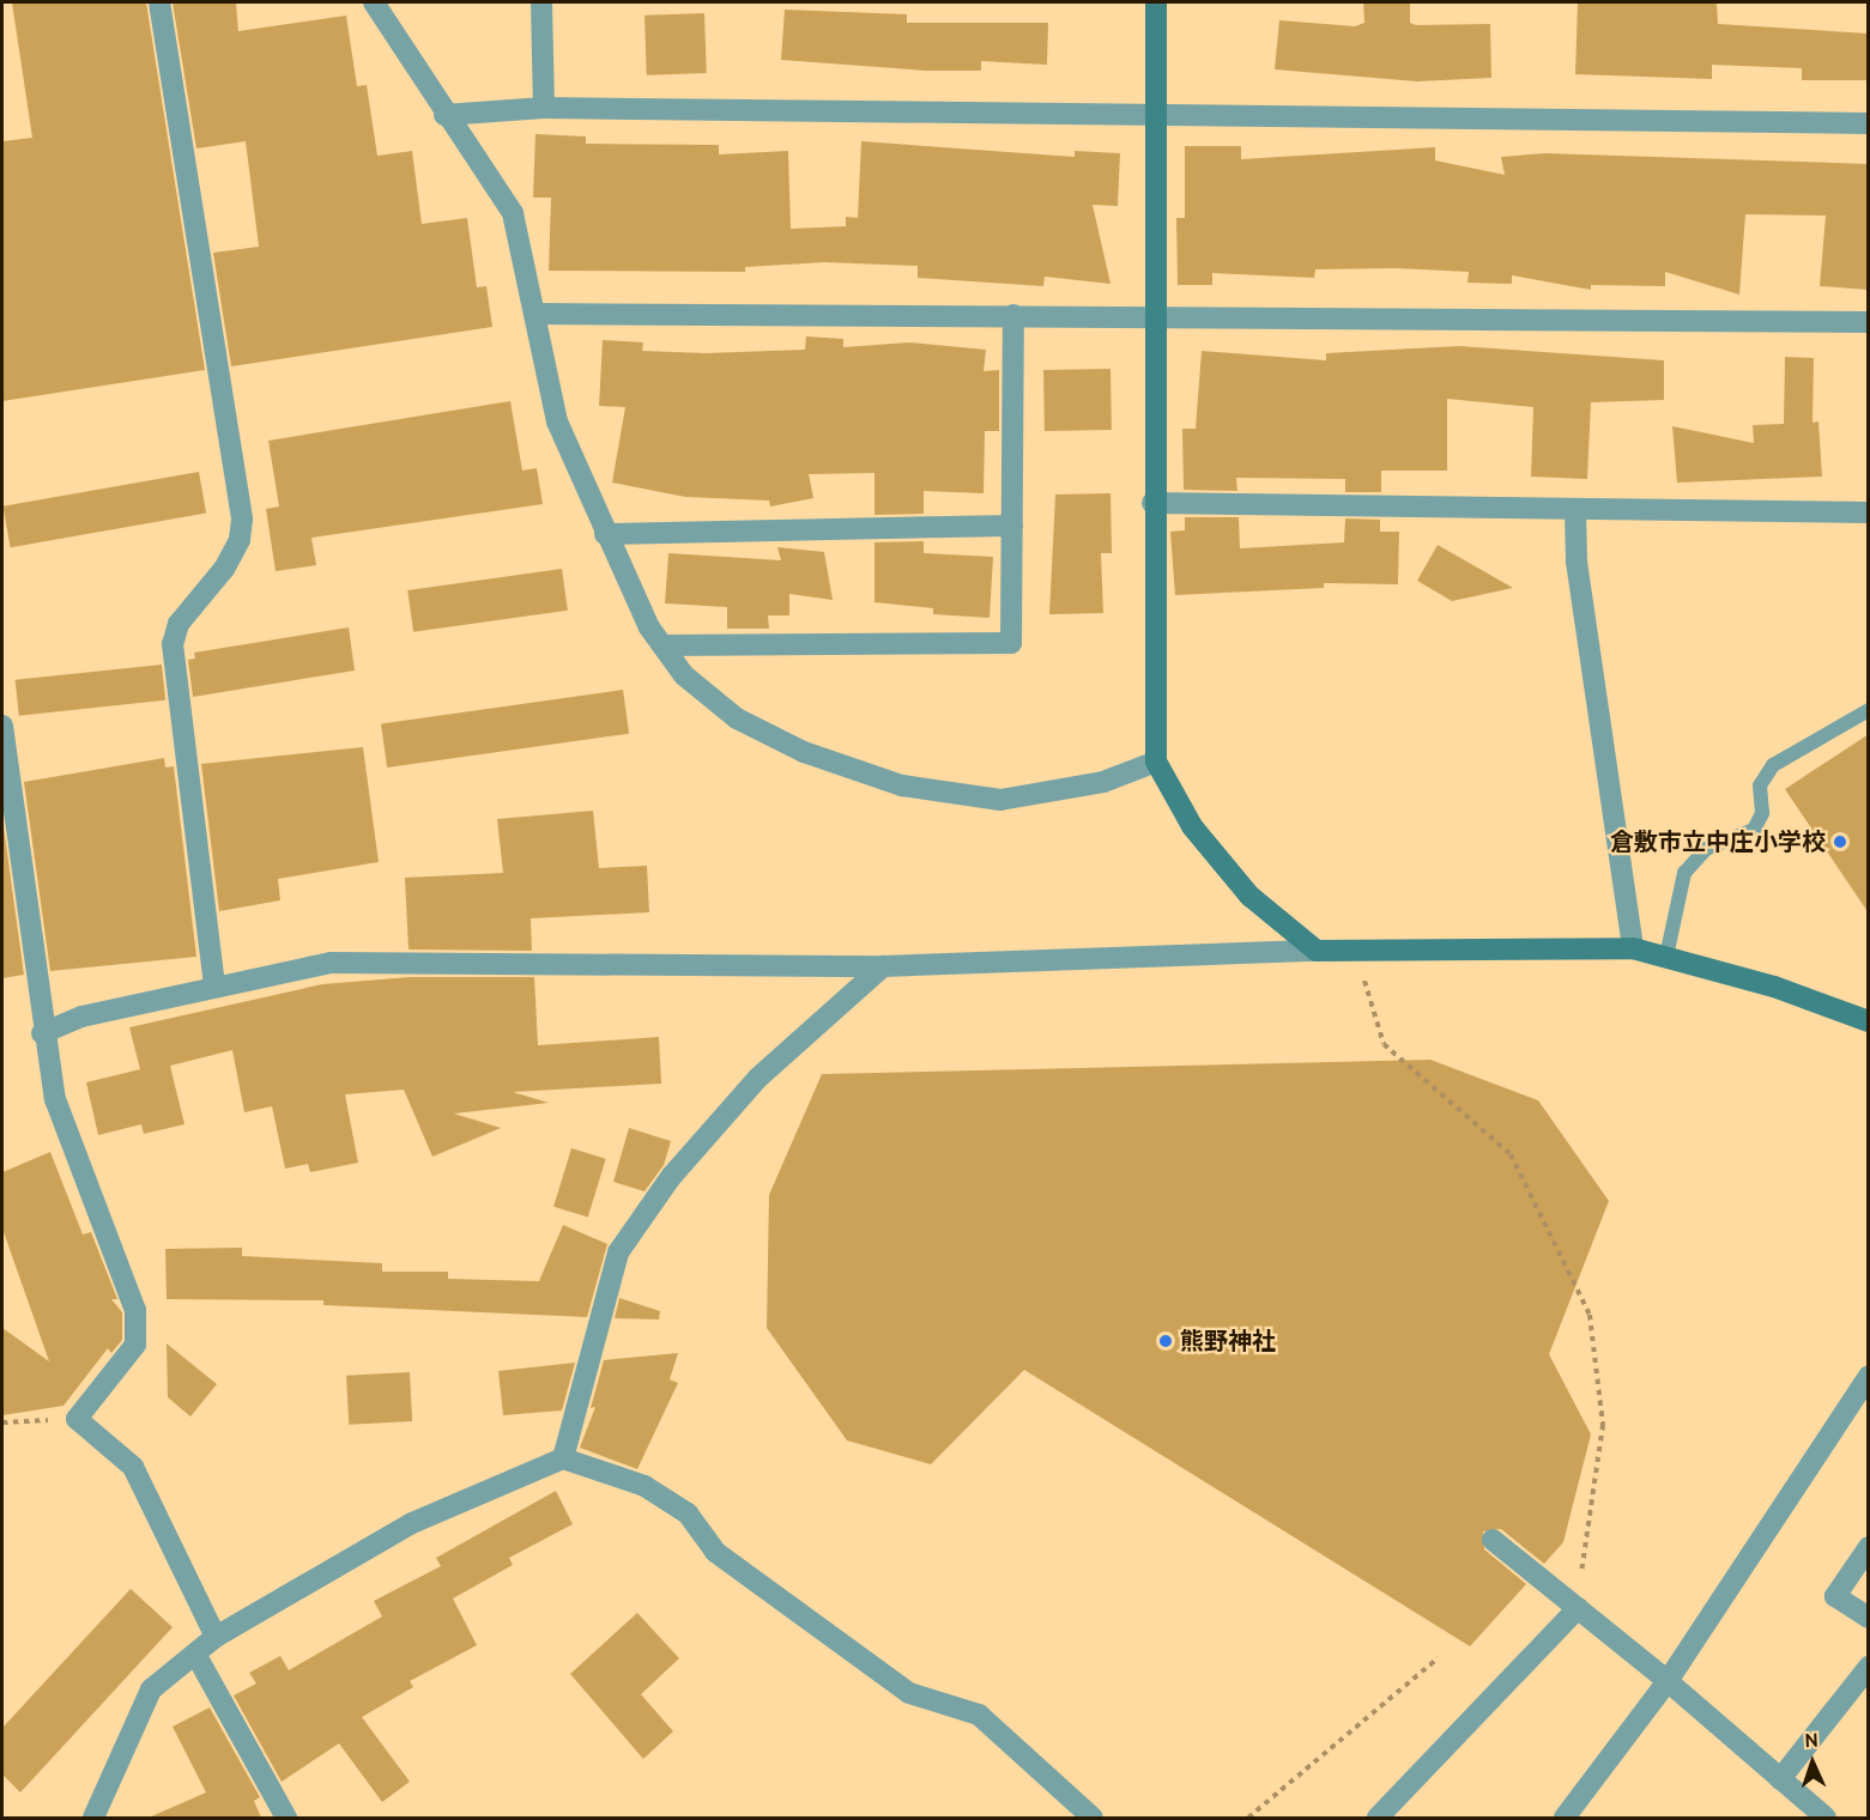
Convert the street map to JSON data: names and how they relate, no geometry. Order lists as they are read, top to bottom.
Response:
{
  "places": ["倉敷市立中庄小学校", "熊野神社"],
  "north": "top"
}
